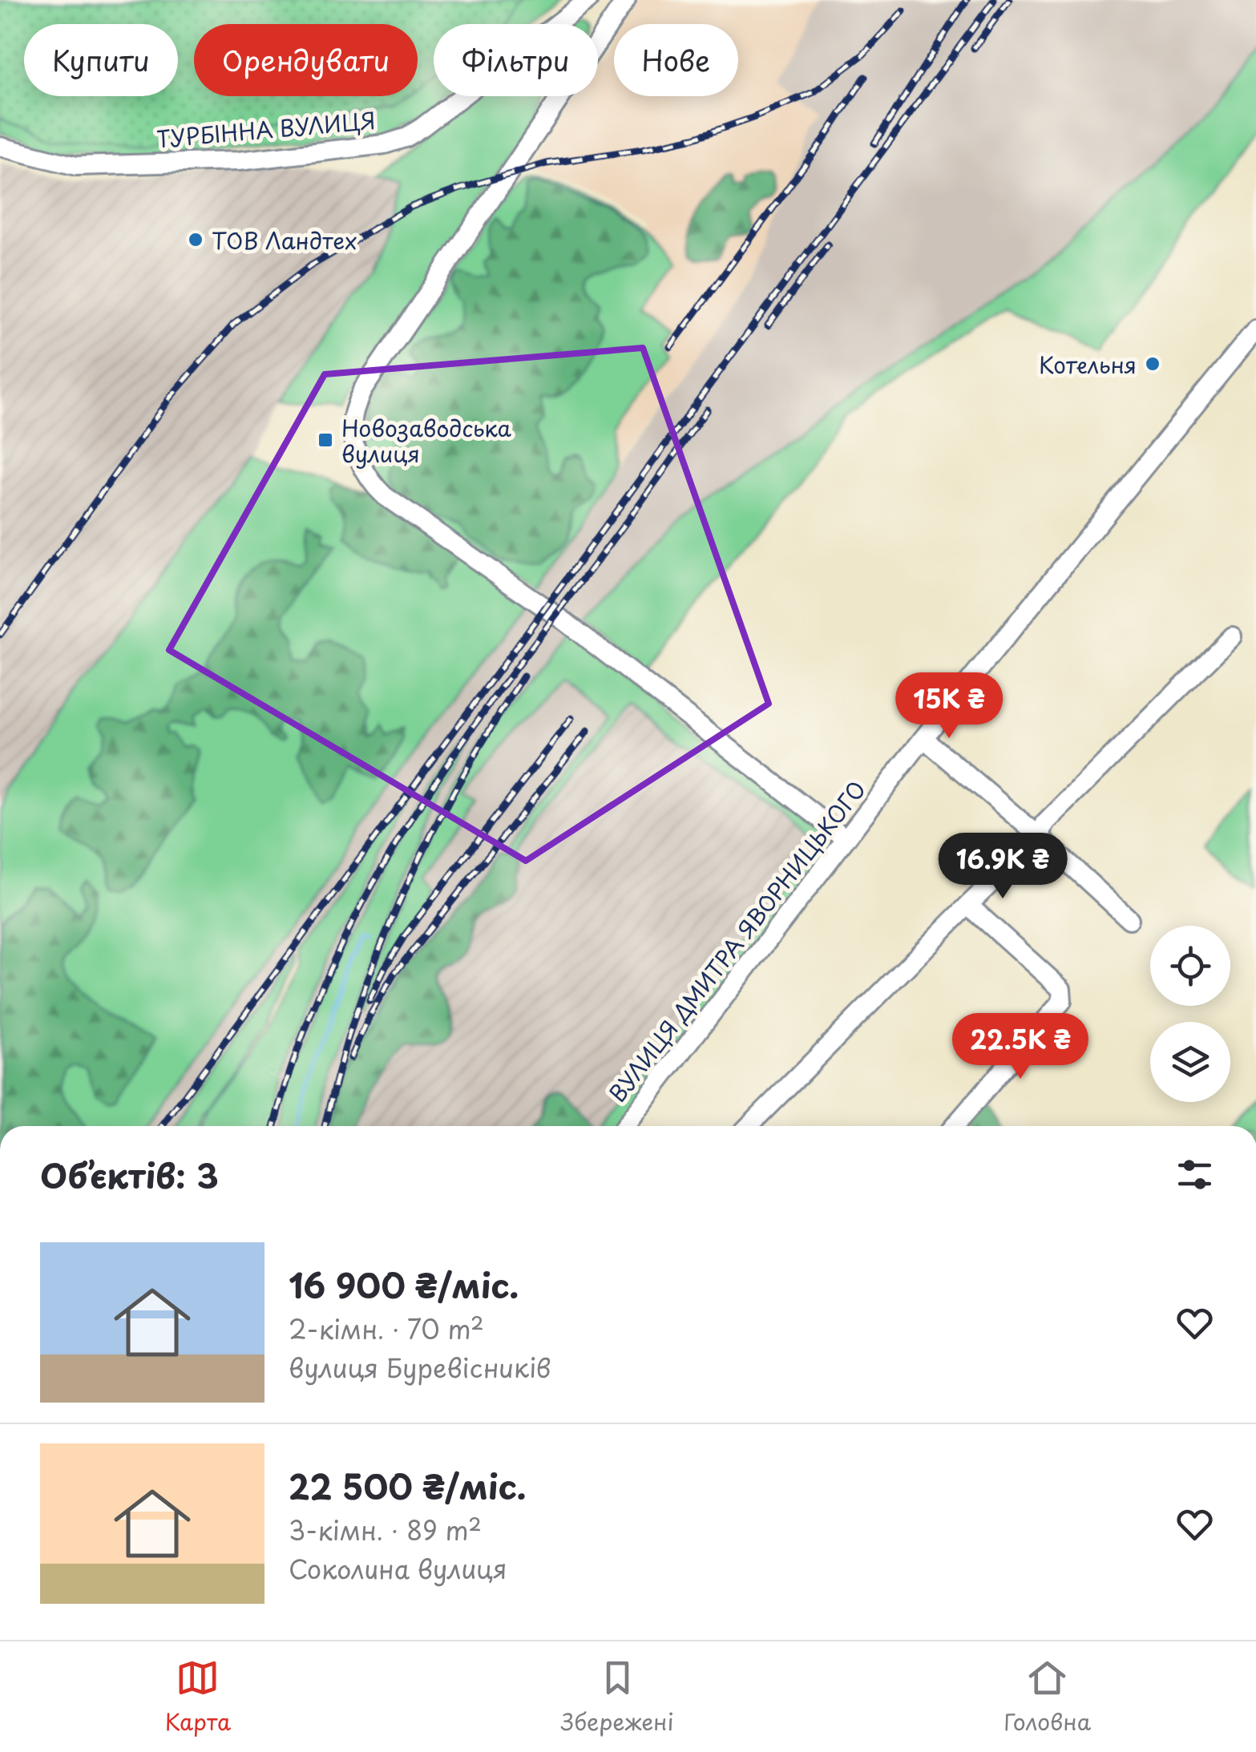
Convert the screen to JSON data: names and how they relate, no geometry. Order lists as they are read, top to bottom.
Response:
{
  "streets": {
    "street": ["ТУРБІННА ВУЛИЦЯ", "ВУЛИЦЯ ДМИТРА ЯВОРНИЦЬКОГО"]
  },
  "places": {
    "other": ["ТОВ Ландтех", "Котельня"],
    "transit": ["Новозаводська вулиця"]
  },
  "page": {
    "chip": [
      "Купити",
      "Орендувати",
      "Фільтри",
      "Нове"
    ],
    "price": ["15K ₴", "16.9K ₴", "22.5K ₴"],
    "heading": "Об’єктів: 3",
    "list": [
      {
        "name": "16 900 ₴/міс.",
        "note": "2-кімн. · 70 m² · вулиця Буревісників"
      },
      {
        "name": "22 500 ₴/міс.",
        "note": "3-кімн. · 89 m² · Соколина вулиця"
      }
    ],
    "tabs": ["Карта", "Збережені", "Головна"]
  }
}
